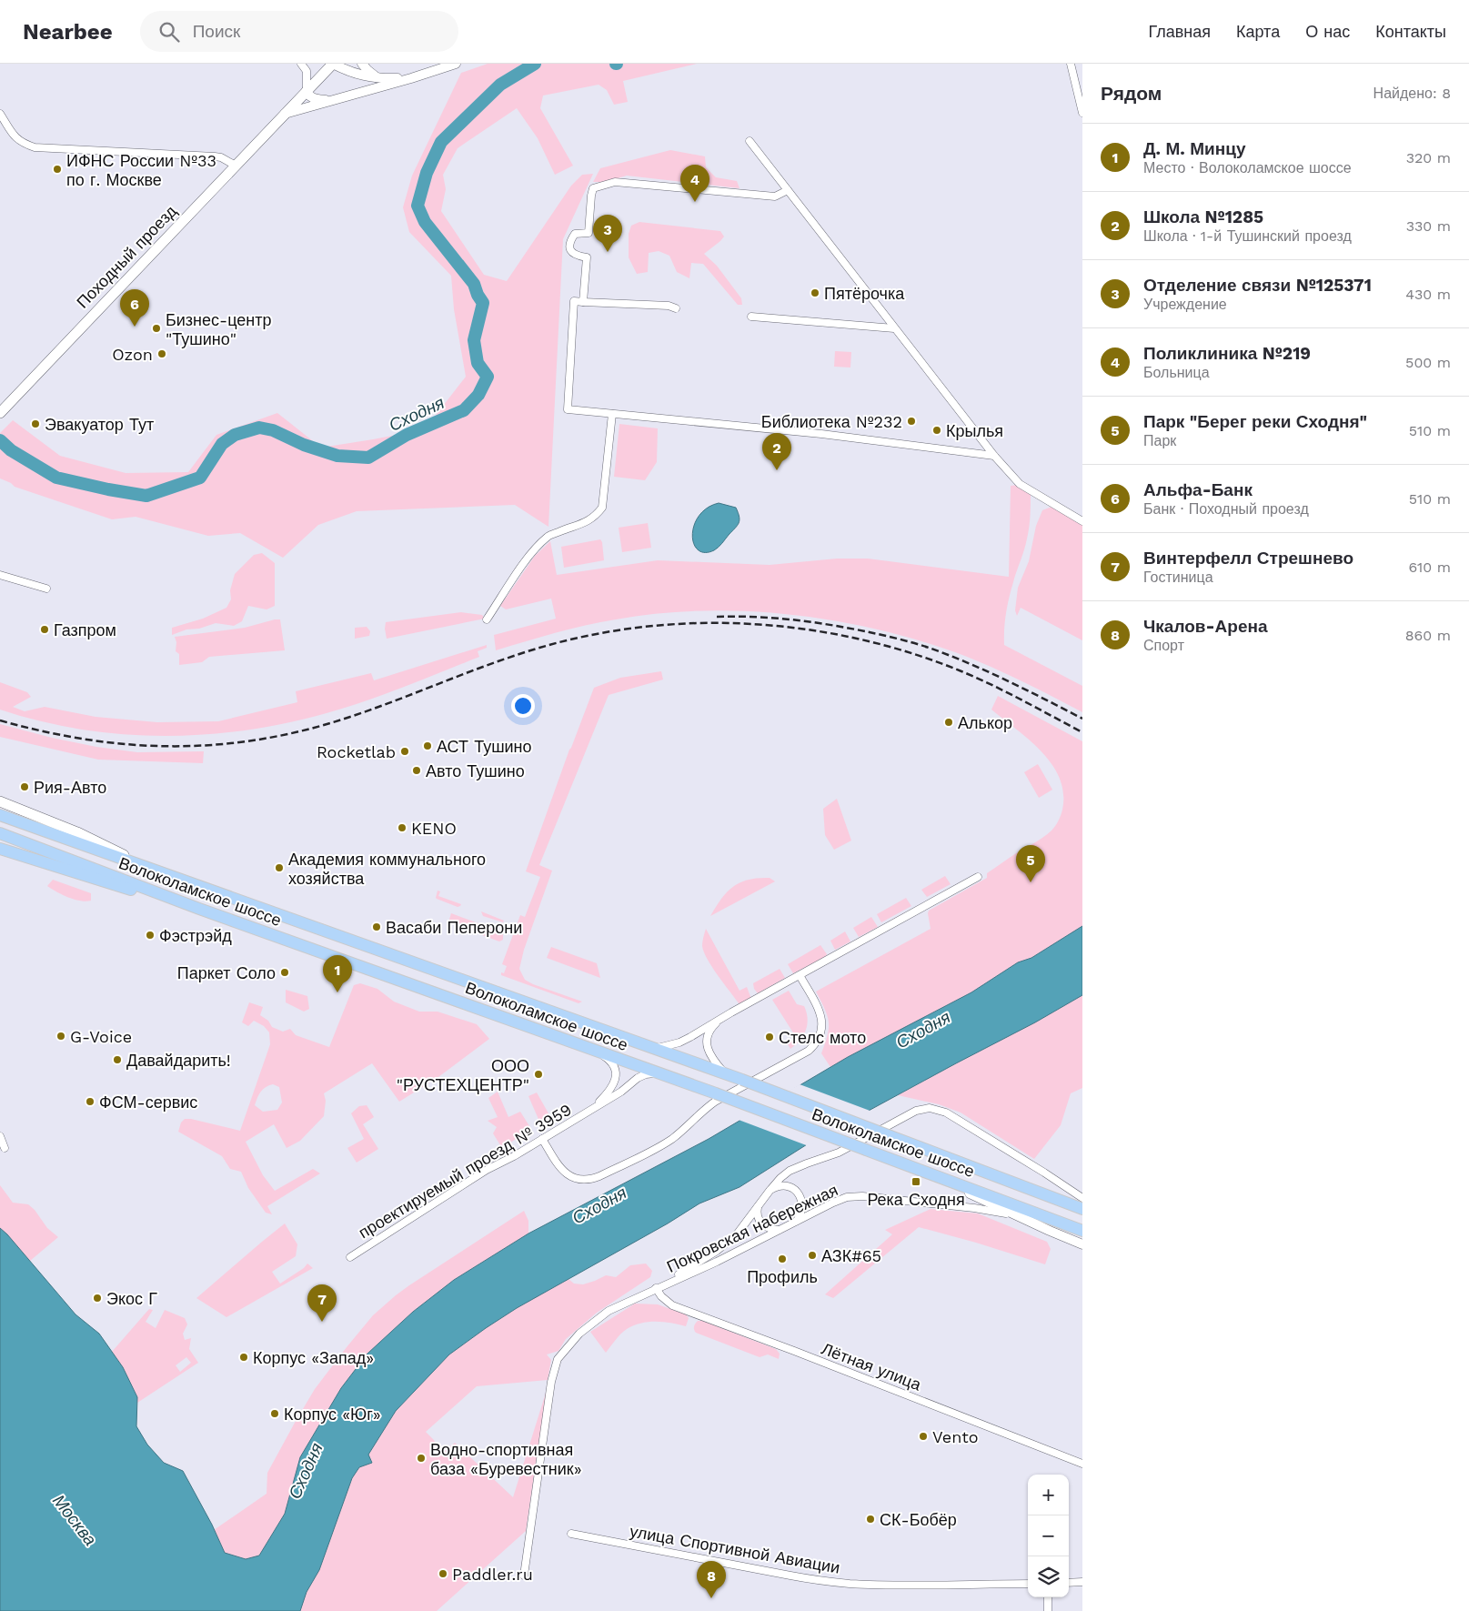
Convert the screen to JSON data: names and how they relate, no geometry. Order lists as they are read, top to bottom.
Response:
{
  "streets": {
    "main road": ["Походный проезд", "Волоколамское шоссе"],
    "street": [
      "проектируемый проезд № 3959",
      "Покровская набережная",
      "Лётная улица",
      "улица Спортивной Авиации"
    ]
  },
  "crossings": [
    ["Волоколамское шоссе", "проектируемый проезд № 3959"],
    ["Покровская набережная", "Лётная улица"]
  ],
  "water": ["Сходня", "Москва"],
  "places": {
    "other": [
      "ИФНС России №33 по г. Москве",
      "Пятёрочка",
      "Бизнес-центр \"Тушино\"",
      "Ozon",
      "Библиотека №232",
      "Эвакуатор Тут",
      "Крылья",
      "Газпром",
      "Алькор",
      "АСТ Тушино",
      "Rocketlab",
      "Авто Тушино",
      "Рия-Авто",
      "KENO",
      "Академия коммунального хозяйства",
      "Васаби Пеперони",
      "Фэстрэйд",
      "Паркет Соло",
      "G-Voice",
      "Стелс мото",
      "Давайдарить!",
      "ООО \"РУСТЕХЦЕНТР\"",
      "ФСМ-сервис",
      "АЗК#65",
      "Профиль",
      "Экос Г",
      "Корпус «Запад»",
      "Корпус «Юг»",
      "Vento",
      "Водно-спортивная база «Буревестник»",
      "СК-Бобёр",
      "Paddler.ru"
    ],
    "transit": ["Река Сходня"]
  },
  "page": {
    "header": "Nearbee",
    "search": "Поиск",
    "nav": [
      "Главная",
      "Карта",
      "О нас",
      "Контакты"
    ],
    "heading": ["Рядом", "Найдено: 8"],
    "list": [
      {
        "mark": "1",
        "name": "Д. М. Минцу",
        "note": "Место · Волоколамское шоссе",
        "value": "320 m"
      },
      {
        "mark": "2",
        "name": "Школа №1285",
        "note": "Школа · 1-й Тушинский проезд",
        "value": "330 m"
      },
      {
        "mark": "3",
        "name": "Отделение связи №125371",
        "note": "Учреждение",
        "value": "430 m"
      },
      {
        "mark": "4",
        "name": "Поликлиника №219",
        "note": "Больница",
        "value": "500 m"
      },
      {
        "mark": "5",
        "name": "Парк \"Берег реки Сходня\"",
        "note": "Парк",
        "value": "510 m"
      },
      {
        "mark": "6",
        "name": "Альфа-Банк",
        "note": "Банк · Походный проезд",
        "value": "510 m"
      },
      {
        "mark": "7",
        "name": "Винтерфелл Стрешнево",
        "note": "Гостиница",
        "value": "610 m"
      },
      {
        "mark": "8",
        "name": "Чкалов-Арена",
        "note": "Спорт",
        "value": "860 m"
      }
    ],
    "pins": [
      "4",
      "3",
      "6",
      "2",
      "5",
      "1",
      "7",
      "8"
    ],
    "map_buttons": ["+", "−"]
  }
}
